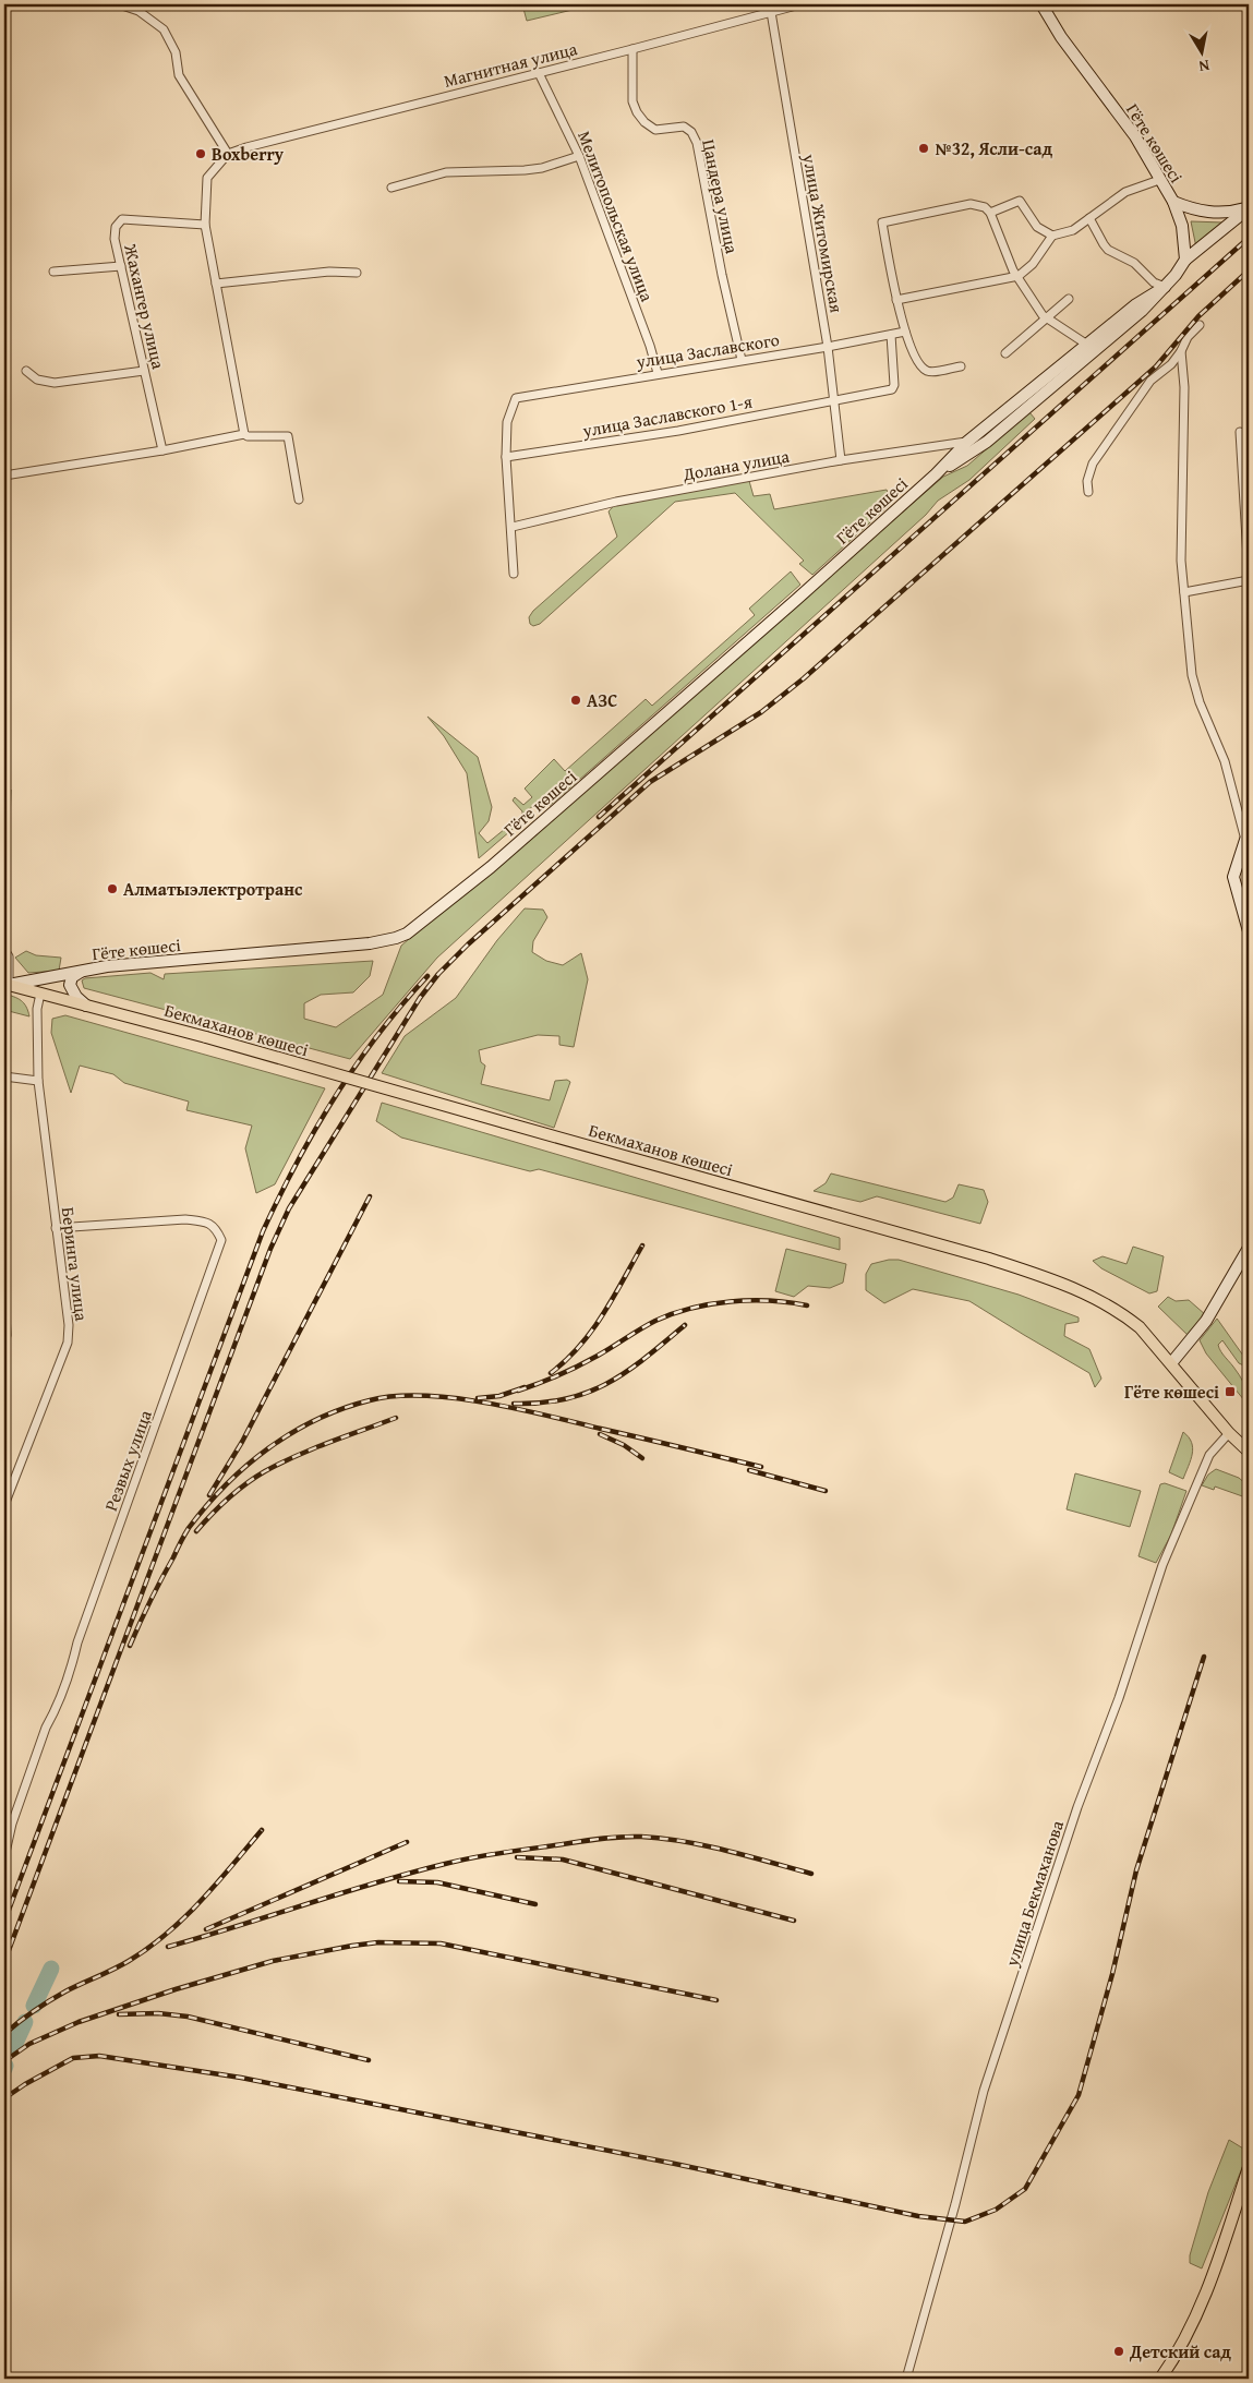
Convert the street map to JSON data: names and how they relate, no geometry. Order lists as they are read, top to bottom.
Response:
{
  "streets": {
    "main road": ["Гёте көшесі", "Бекмаханов көшесі"],
    "street": [
      "Магнитная улица",
      "Цандера улица",
      "Мелитопольская улица",
      "улица Житомирская",
      "Жахангер улица",
      "улица Заславского",
      "улица Заславского 1-я",
      "Долана улица",
      "Беринга улица",
      "Резвых улица",
      "улица Бекмаханова"
    ]
  },
  "crossings": [
    ["Магнитная улица", "Цандера улица"],
    ["Магнитная улица", "Мелитопольская улица"],
    ["Магнитная улица", "улица Житомирская"],
    ["Гёте көшесі", "Долана улица"],
    ["Гёте көшесі", "Бекмаханов көшесі"],
    ["Цандера улица", "улица Заславского"],
    ["Мелитопольская улица", "улица Заславского"],
    ["улица Житомирская", "улица Заславского"],
    ["улица Житомирская", "улица Заславского 1-я"],
    ["улица Житомирская", "Долана улица"],
    ["улица Заславского", "улица Заславского 1-я"],
    ["Бекмаханов көшесі", "Беринга улица"],
    ["Бекмаханов көшесі", "улица Бекмаханова"],
    ["Беринга улица", "Резвых улица"]
  ],
  "places": {
    "other": [
      "№32, Ясли-сад",
      "Boxberry",
      "АЗС",
      "Алматыэлектротранс",
      "Детский сад"
    ],
    "transit": ["Гёте көшесі"]
  },
  "north": "bottom"
}
